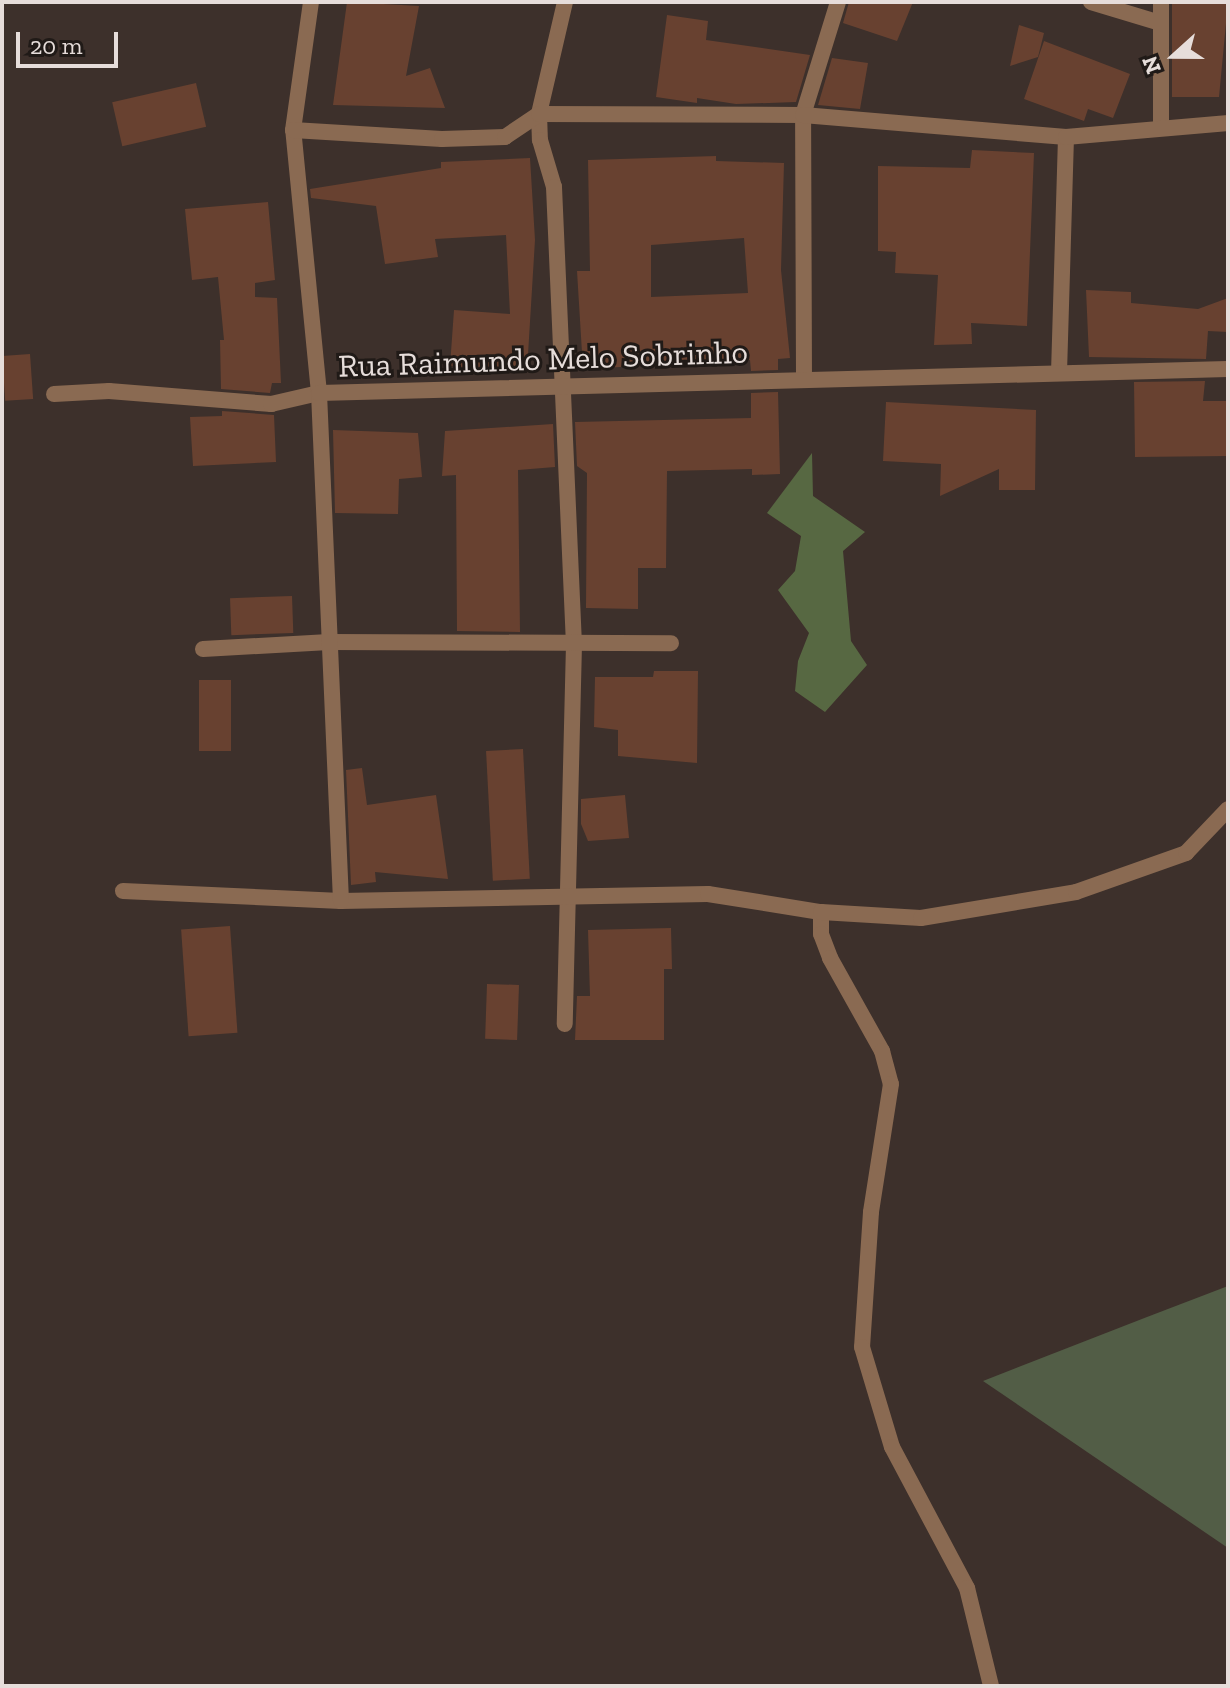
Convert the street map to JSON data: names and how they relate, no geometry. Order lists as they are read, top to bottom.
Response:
{
  "streets": {
    "street": ["Rua Raimundo Melo Sobrinho"]
  },
  "scale_bar": "20 m",
  "north": "left"
}
